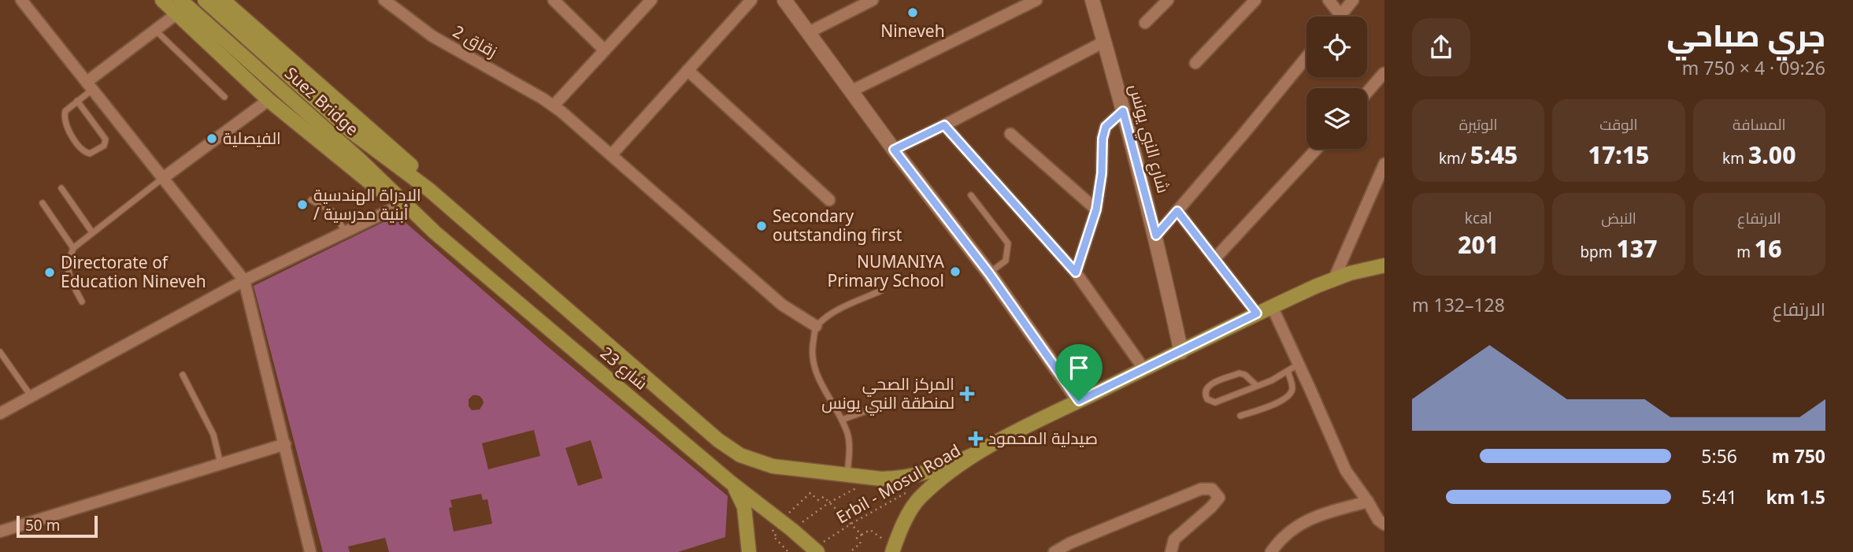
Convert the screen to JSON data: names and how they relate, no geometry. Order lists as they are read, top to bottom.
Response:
{
  "streets": {
    "main road": ["Suez Bridge", "شارع 23"],
    "street": ["زقاق 2", "شارع النبي يونس"],
    "path": ["Erbil - Mosul Road"]
  },
  "crossings": [
    ["Suez Bridge", "شارع 23"]
  ],
  "places": {
    "other": [
      "Nineveh",
      "الفيصلية",
      "الادراة الهندسية / أبنية مدرسية",
      "Secondary outstanding first",
      "NUMANIYA Primary School",
      "Directorate of Education Nineveh"
    ],
    "health": ["المركز الصحي لمنطقة النبي يونس", "صيدلية المحمود"]
  },
  "scale_bar": "50 m",
  "page": {
    "heading": ["جري صباحي", "09:26 · 4 × 750 m"],
    "stats": [
      ["المسافة", "3.00 km"],
      ["الوقت", "17:15"],
      ["الوتيرة", "5:45 /km"],
      ["الارتفاع", "16 m"],
      ["النبض", "137 bpm"],
      ["kcal", "201"]
    ],
    "chart": ["الارتفاع", "128–132 m"],
    "list": [
      {
        "name": "750 m",
        "note": "5:56"
      },
      {
        "name": "1.5 km",
        "note": "5:41"
      }
    ],
    "scale": "50 m"
  }
}
